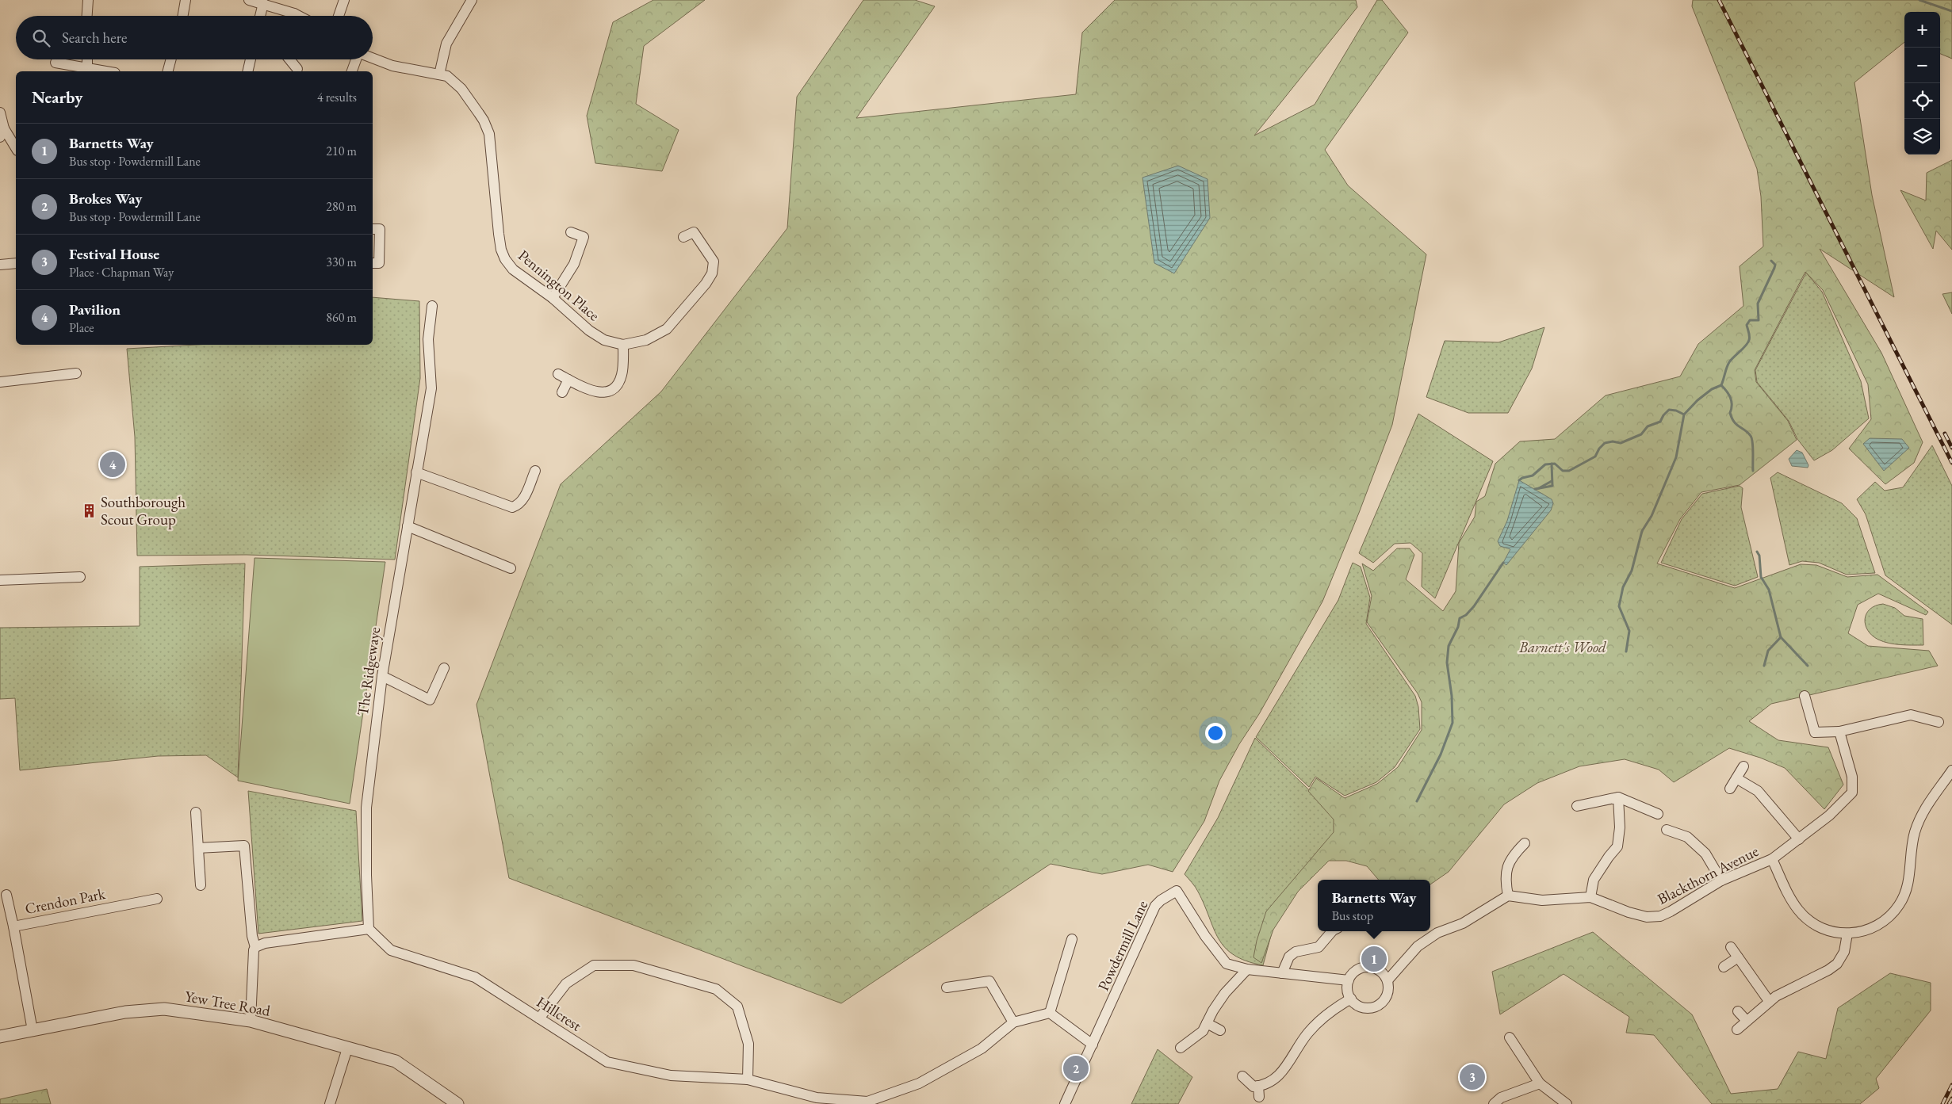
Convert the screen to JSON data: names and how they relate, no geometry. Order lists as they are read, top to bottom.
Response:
{
  "streets": {
    "street": [
      "Pennington Place",
      "The Ridgewaye",
      "Blackthorn Avenue",
      "Crendon Park",
      "Powdermill Lane",
      "Yew Tree Road",
      "Hillcrest"
    ]
  },
  "crossings": [
    ["The Ridgewaye", "Hillcrest"],
    ["Crendon Park", "Yew Tree Road"]
  ],
  "parks": ["Barnett's Wood"],
  "places": {
    "building": ["Southborough Scout Group"]
  },
  "page": {
    "map_buttons": ["+", "−"],
    "search": "Search here",
    "heading": ["Nearby", "4 results"],
    "list": [
      {
        "mark": "1",
        "name": "Barnetts Way",
        "note": "Bus stop · Powdermill Lane",
        "value": "210 m"
      },
      {
        "mark": "2",
        "name": "Brokes Way",
        "note": "Bus stop · Powdermill Lane",
        "value": "280 m"
      },
      {
        "mark": "3",
        "name": "Festival House",
        "note": "Place · Chapman Way",
        "value": "330 m"
      },
      {
        "mark": "4",
        "name": "Pavilion",
        "note": "Place",
        "value": "860 m"
      }
    ],
    "pins": [
      "4",
      "1",
      "2",
      "3"
    ],
    "popup": ["Barnetts Way", "Bus stop"]
  }
}
